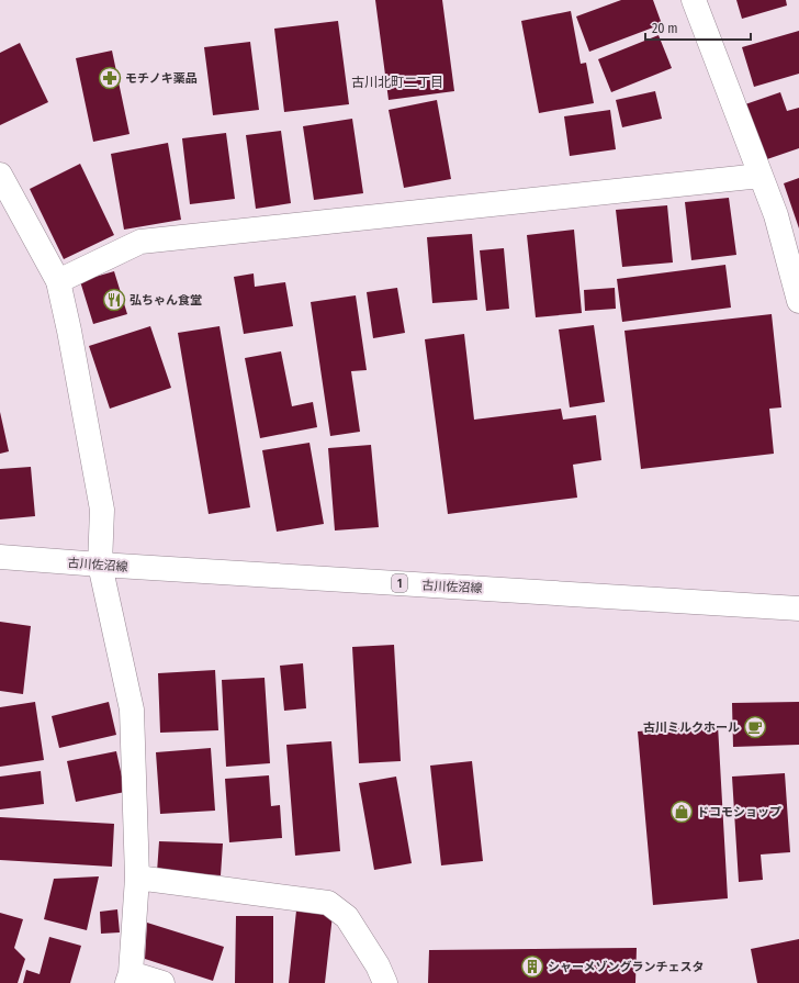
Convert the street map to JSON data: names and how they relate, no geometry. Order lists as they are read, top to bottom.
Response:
{
  "streets": {
    "street": ["古川佐沼線", "1"]
  },
  "districts": ["古川北町二丁目"],
  "places": {
    "pharmacy": ["モチノキ薬品"],
    "restaurant": ["弘ちゃん食堂"],
    "cafe": ["古川ミルクホール"],
    "shop": ["ドコモショップ"],
    "building": ["シャーメゾングランチェスタ"]
  },
  "scale_bar": "20 m"
}
